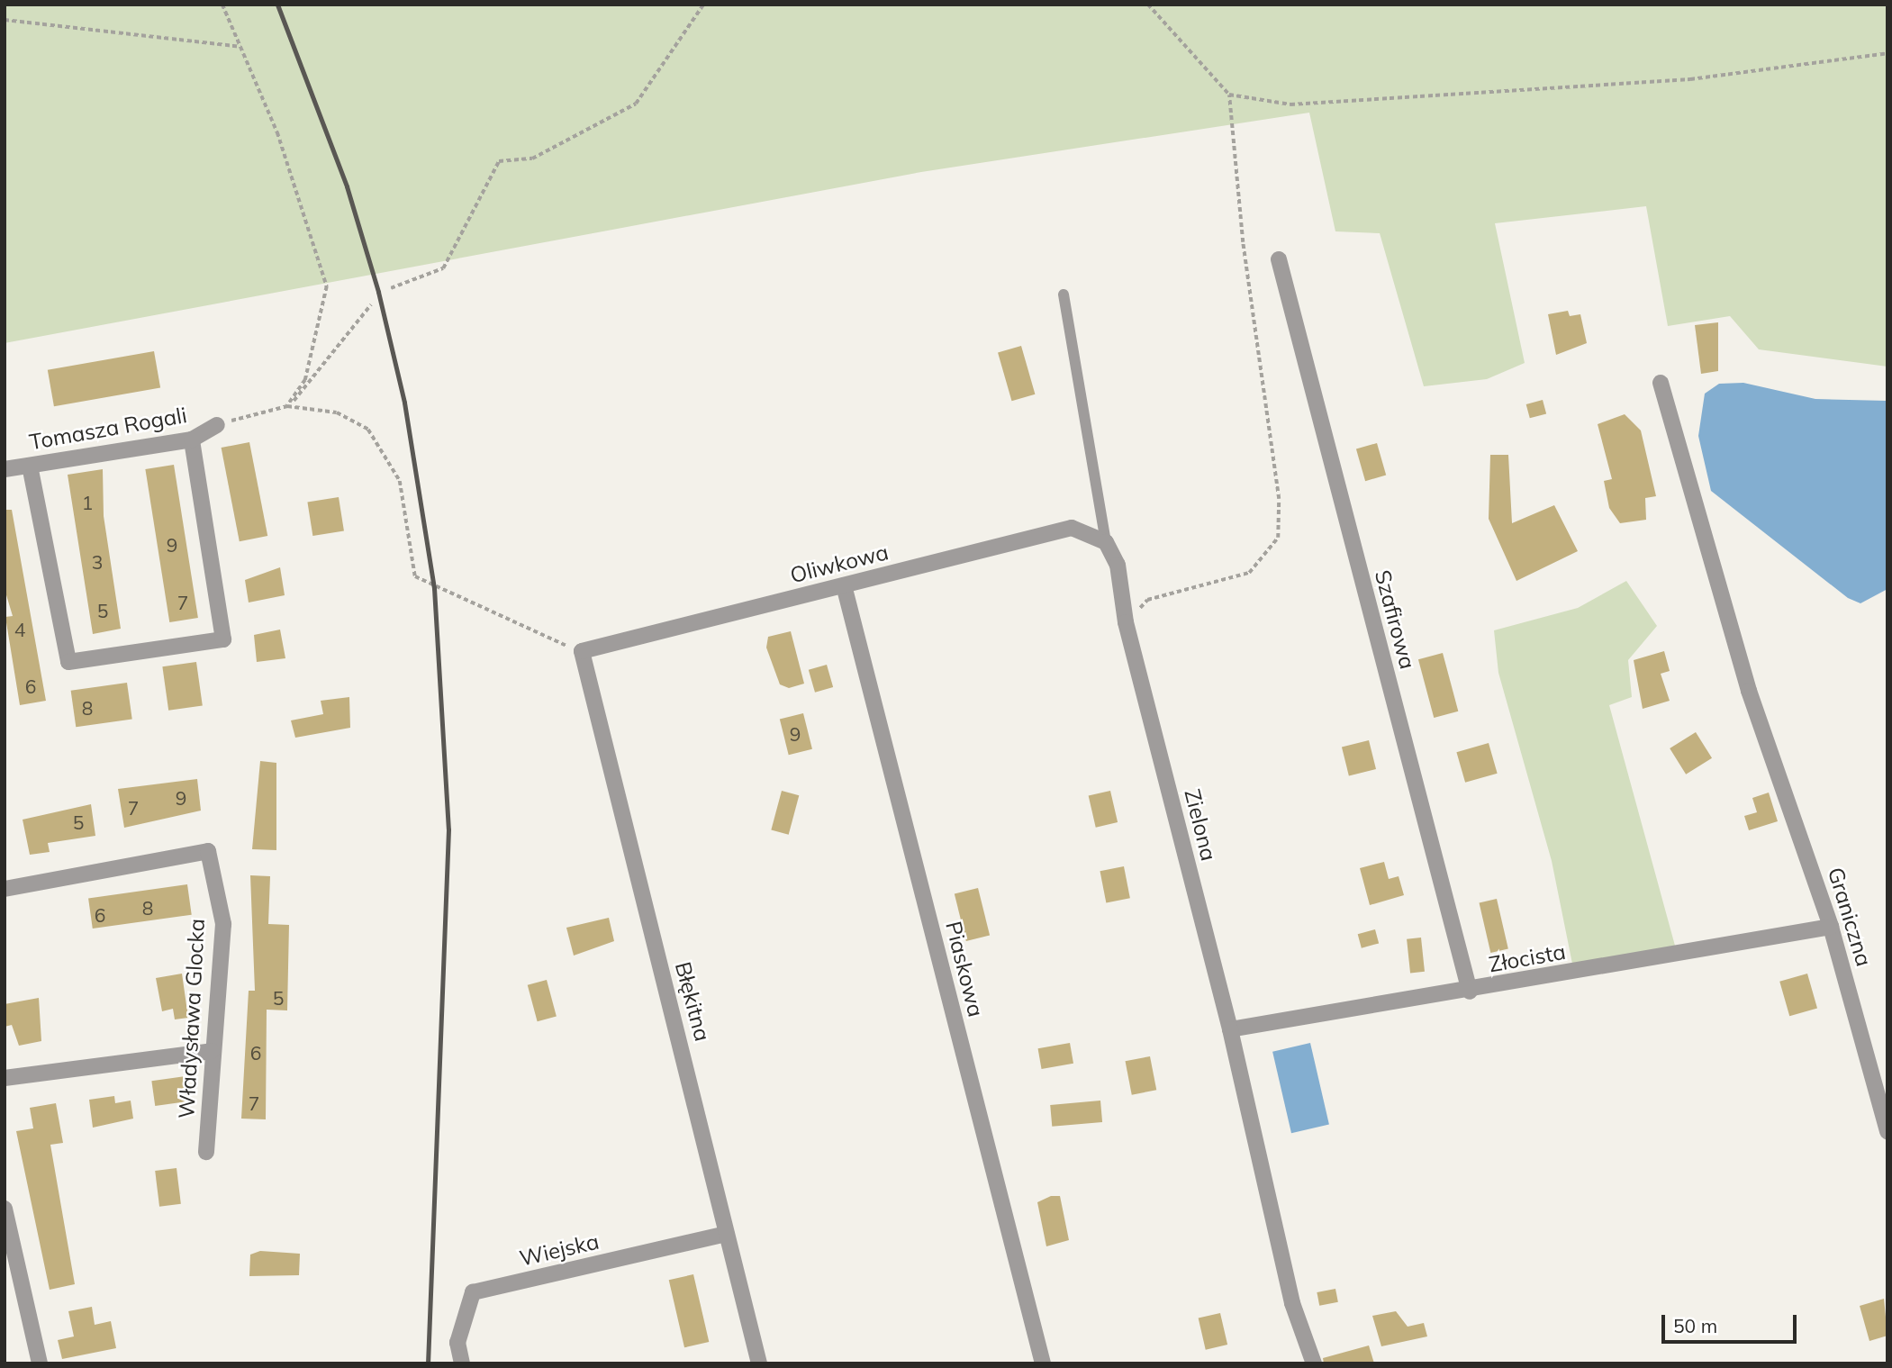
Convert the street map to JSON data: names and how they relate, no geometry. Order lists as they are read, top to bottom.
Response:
{
  "streets": {
    "street": [
      "Tomasza Rogali",
      "Oliwkowa",
      "Szafirowa",
      "Zielona",
      "Graniczna",
      "Złocista",
      "Piaskowa",
      "Błękitna",
      "Władysława Glocka",
      "Wiejska"
    ]
  },
  "crossings": [
    ["Oliwkowa", "Zielona"],
    ["Oliwkowa", "Piaskowa"],
    ["Oliwkowa", "Błękitna"],
    ["Szafirowa", "Złocista"],
    ["Zielona", "Złocista"],
    ["Graniczna", "Złocista"],
    ["Błękitna", "Wiejska"]
  ],
  "house_numbers": [
    "1",
    "9",
    "3",
    "7",
    "5",
    "4",
    "6",
    "8",
    "9",
    "9",
    "7",
    "5",
    "8",
    "6",
    "5",
    "6",
    "7"
  ],
  "scale_bar": "50 m"
}
